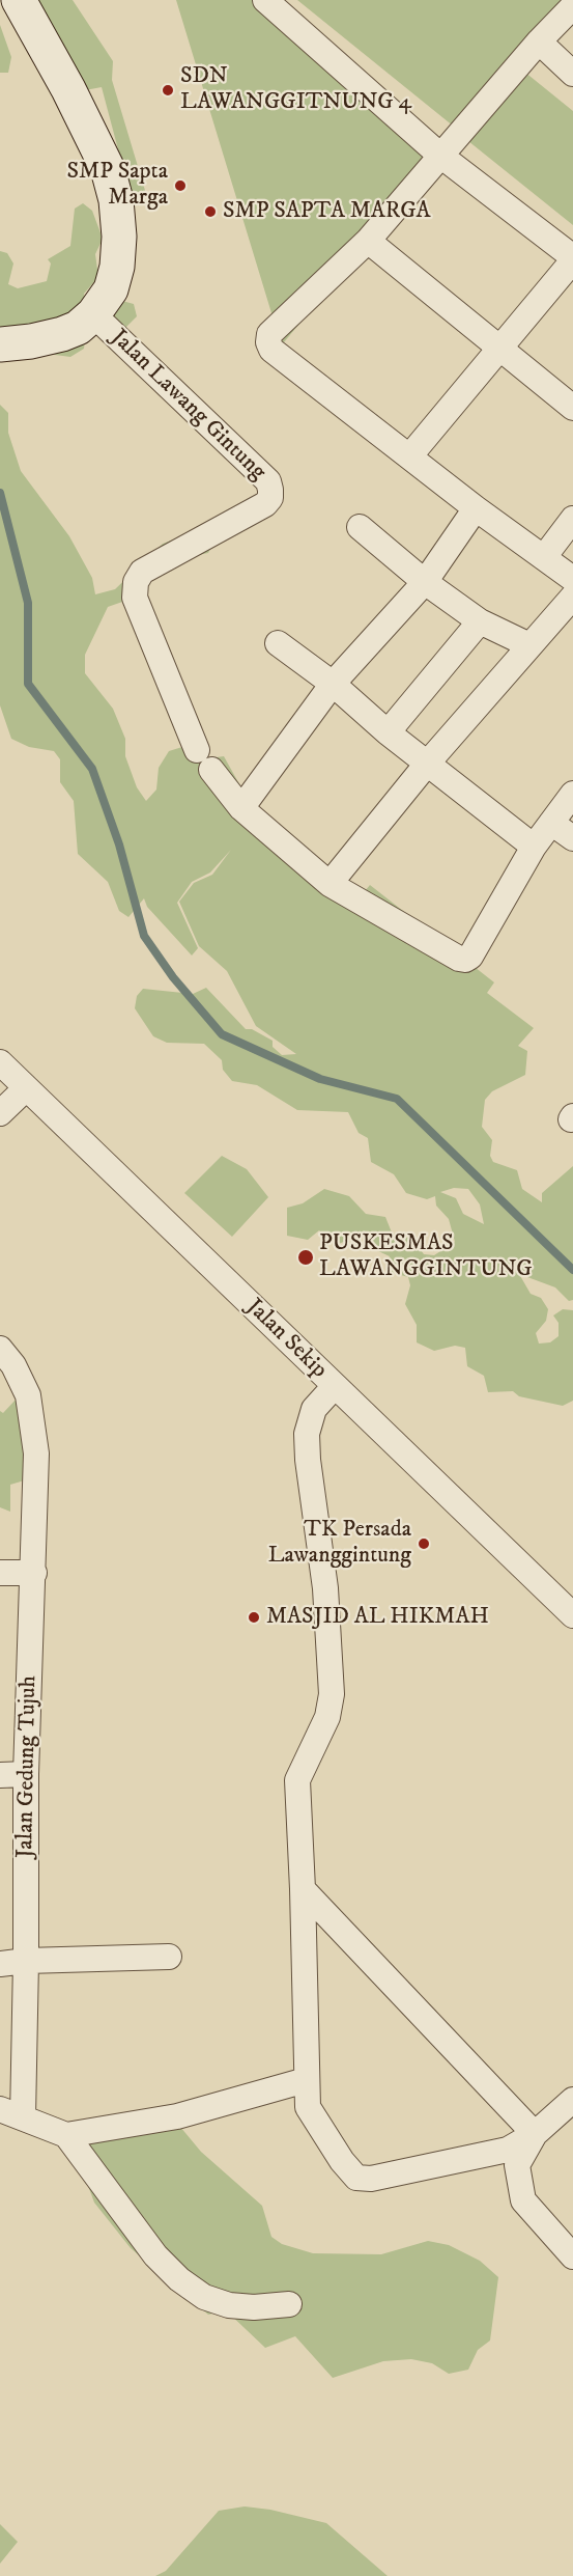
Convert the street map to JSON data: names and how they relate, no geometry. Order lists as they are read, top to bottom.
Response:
{
  "streets": {
    "street": ["Jalan Lawang Gintung", "Jalan Sekip", "Jalan Gedung Tujuh"]
  },
  "places": [
    "SDN LAWANGGITNUNG 4",
    "SMP Sapta Marga",
    "SMP SAPTA MARGA",
    "PUSKESMAS LAWANGGINTUNG",
    "TK Persada Lawanggintung",
    "MASJID AL HIKMAH"
  ]
}
